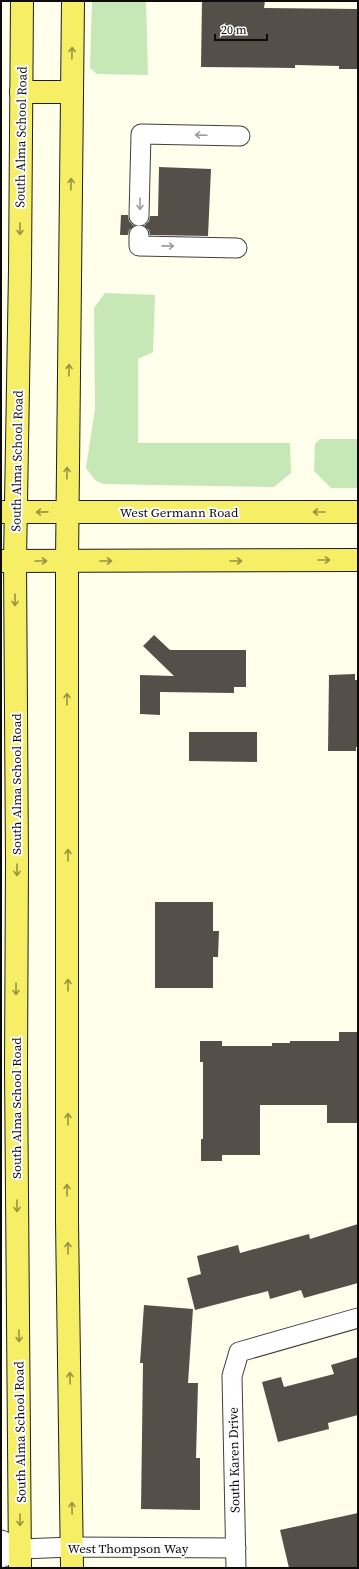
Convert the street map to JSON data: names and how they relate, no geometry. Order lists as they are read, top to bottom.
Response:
{
  "streets": {
    "main road": ["South Alma School Road", "West Germann Road"],
    "street": ["South Karen Drive", "West Thompson Way"]
  },
  "crossings": [
    ["South Alma School Road", "West Germann Road"],
    ["South Alma School Road", "West Thompson Way"],
    ["South Karen Drive", "West Thompson Way"]
  ],
  "scale_bar": "20 m"
}
